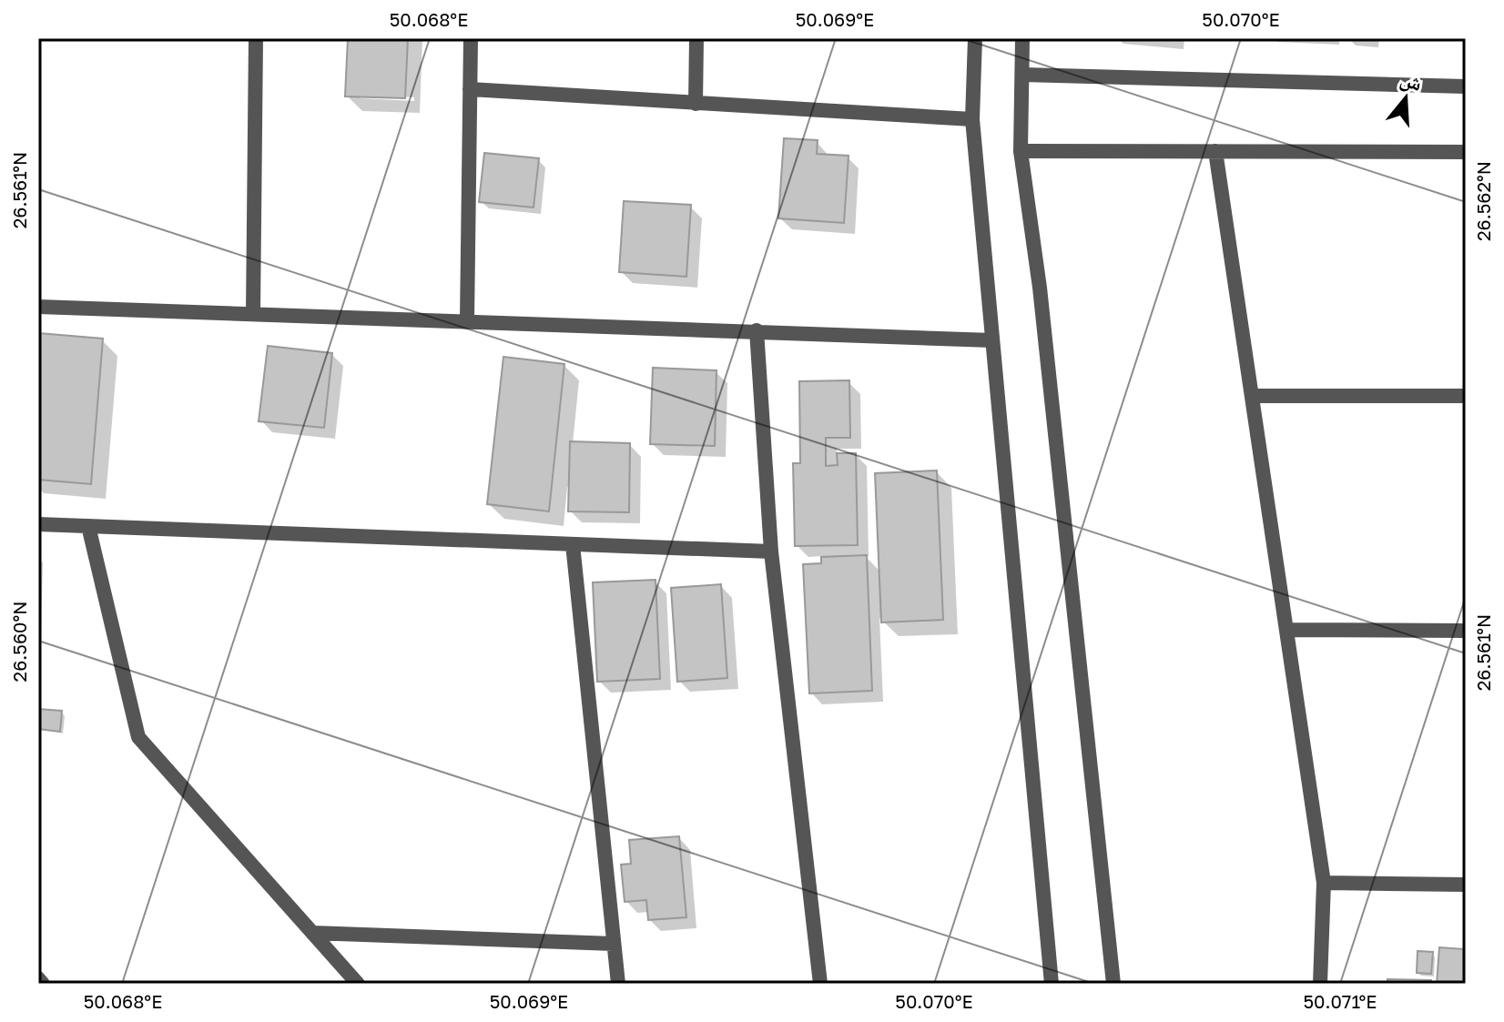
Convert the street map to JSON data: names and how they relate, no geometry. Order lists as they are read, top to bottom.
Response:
{
  "north": "top",
  "coordinates": [
    "50.068°E",
    "50.069°E",
    "50.070°E",
    "26.561°N",
    "26.562°N",
    "26.560°N",
    "50.071°E"
  ]
}
